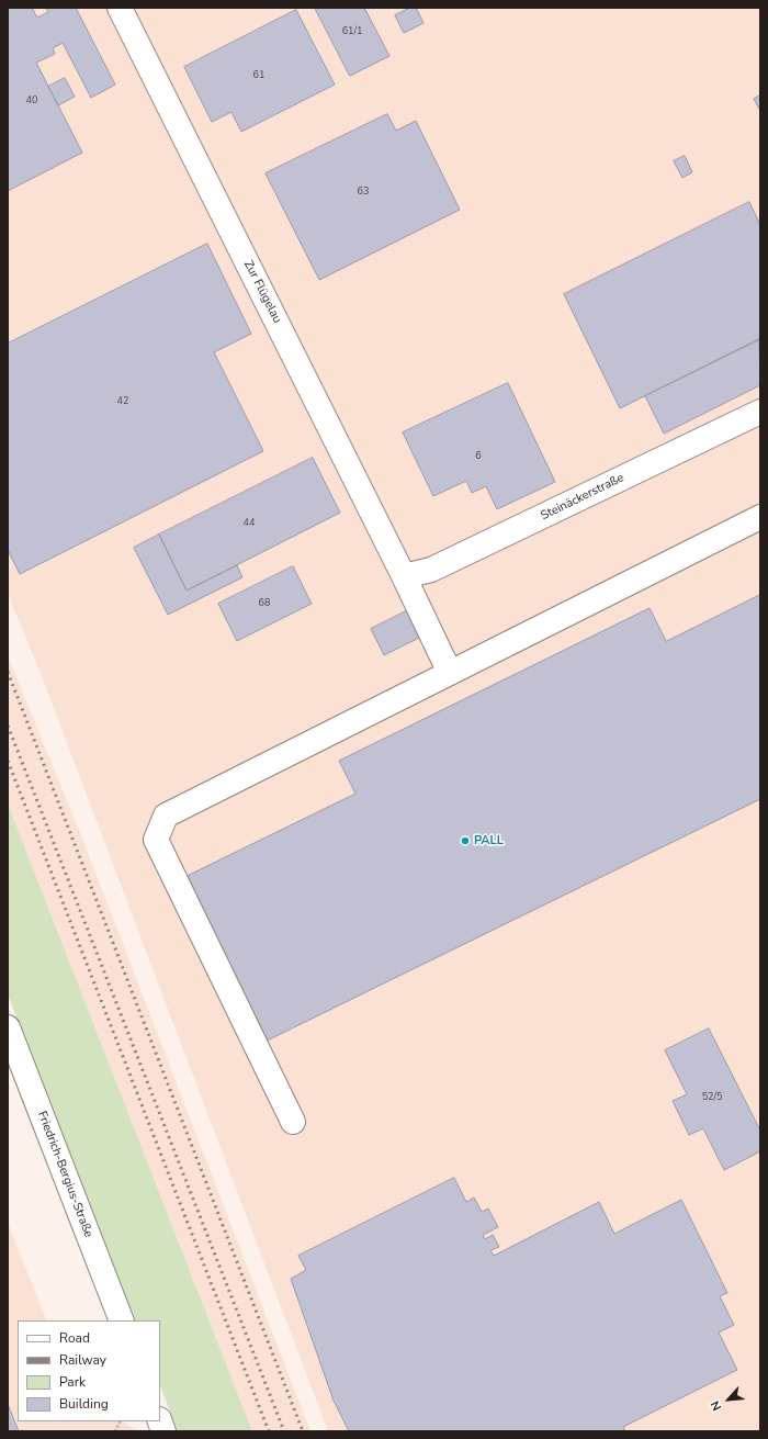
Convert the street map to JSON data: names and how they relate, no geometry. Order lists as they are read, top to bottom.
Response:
{
  "streets": {
    "street": ["Zur Flügelau", "Steinäckerstraße", "Friedrich-Bergius-Straße"]
  },
  "crossings": [
    ["Zur Flügelau", "Steinäckerstraße"]
  ],
  "places": ["PALL"],
  "house_numbers": [
    "61/1",
    "61",
    "40",
    "63",
    "42",
    "6",
    "44",
    "68",
    "52/5"
  ],
  "legend": [
    "Road",
    "Railway",
    "Park",
    "Building"
  ],
  "north": "bottom left"
}
